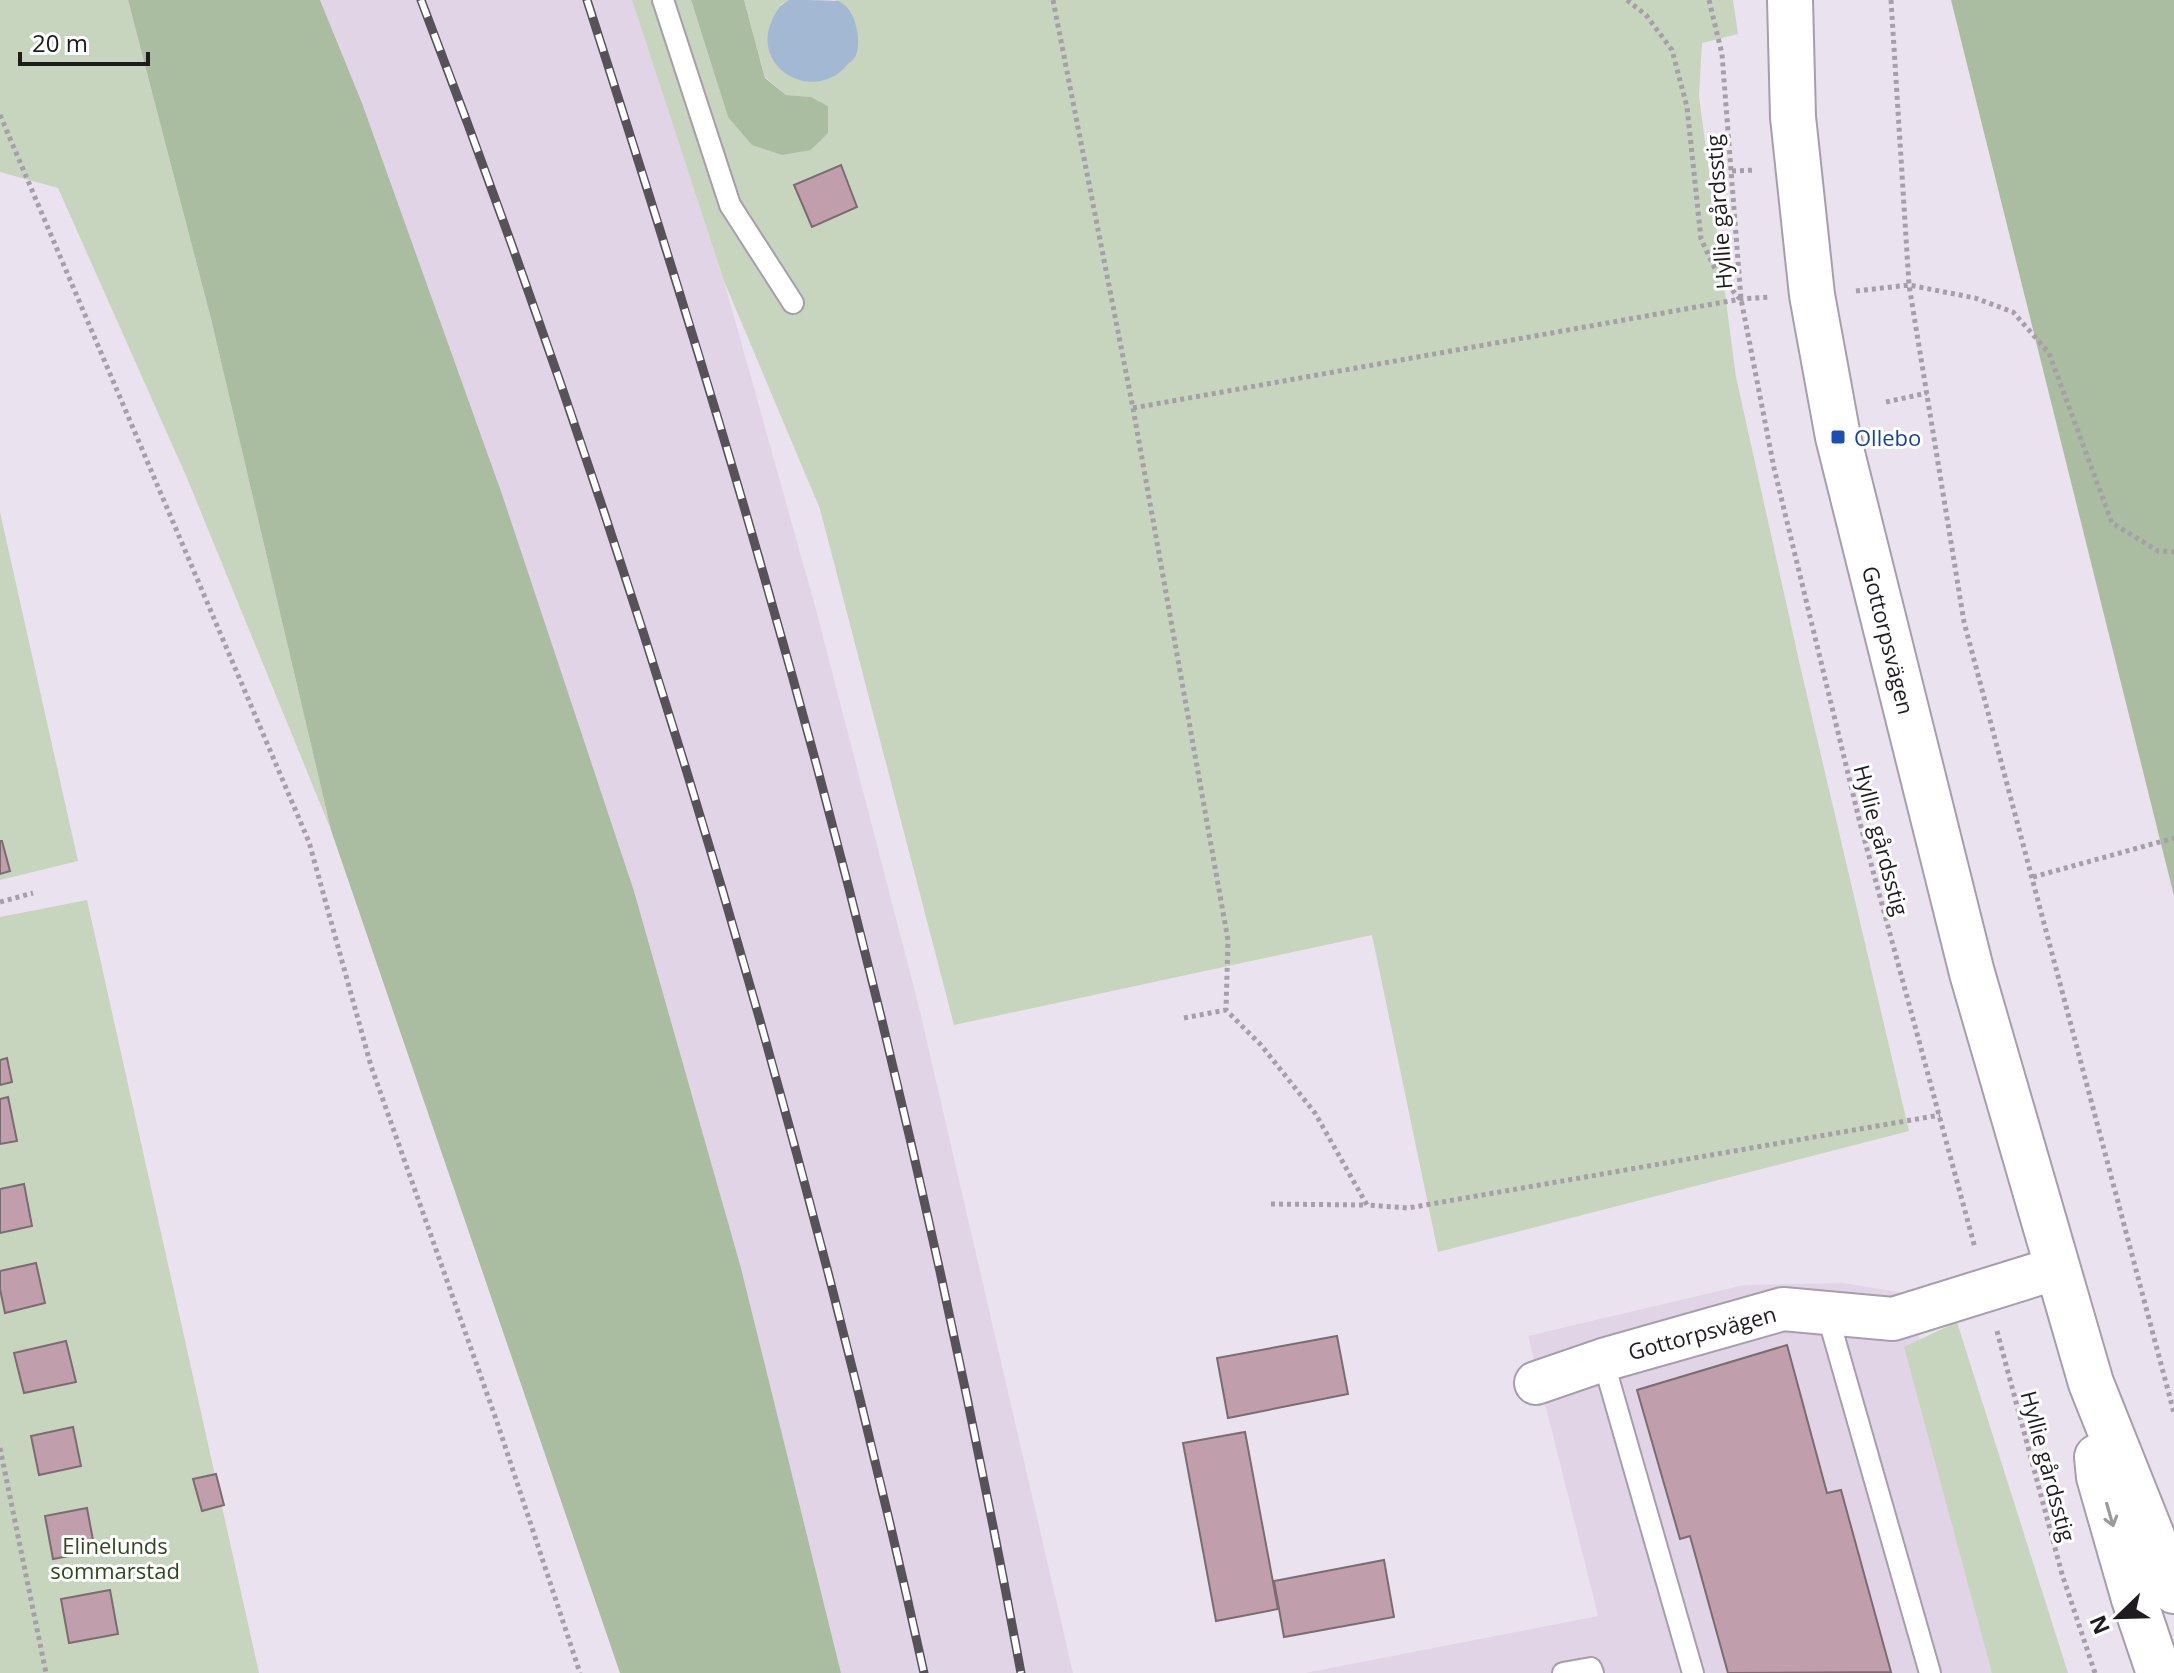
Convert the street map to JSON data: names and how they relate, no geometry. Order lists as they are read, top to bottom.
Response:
{
  "streets": {
    "street": ["Gottorpsvägen"],
    "path": ["Hyllie gårdsstig"]
  },
  "crossings": [
    ["Hyllie gårdsstig", "Gottorpsvägen"]
  ],
  "parks": ["Elinelunds sommarstad"],
  "places": {
    "transit": ["Ollebo"]
  },
  "scale_bar": "20 m",
  "north": "bottom left"
}
